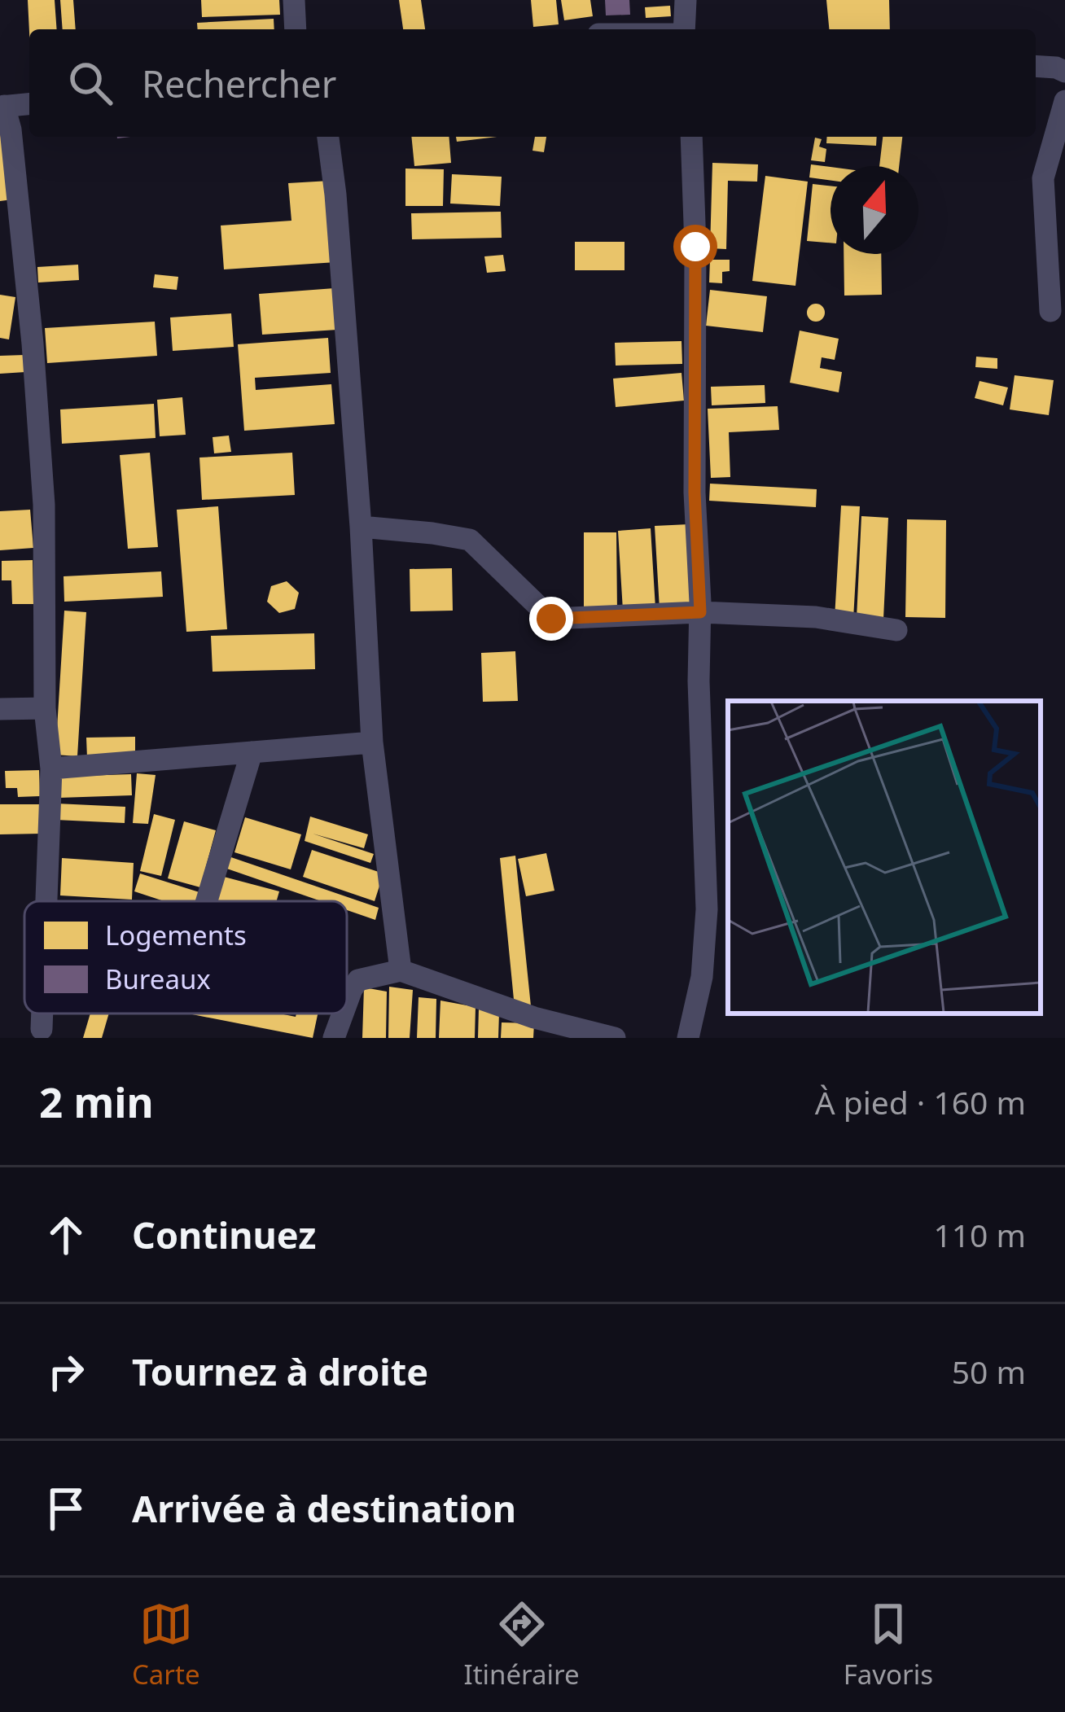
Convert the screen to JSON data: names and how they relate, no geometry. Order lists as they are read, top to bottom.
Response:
{
  "legend": ["Logements", "Bureaux"],
  "north": "top",
  "page": {
    "search": "Rechercher",
    "heading": ["2 min", "À pied · 160 m"],
    "list": [
      ["Continuez", "110 m"],
      ["Tournez à droite", "50 m"],
      "Arrivée à destination"
    ],
    "nav": ["Carte", "Itinéraire", "Favoris"]
  }
}
